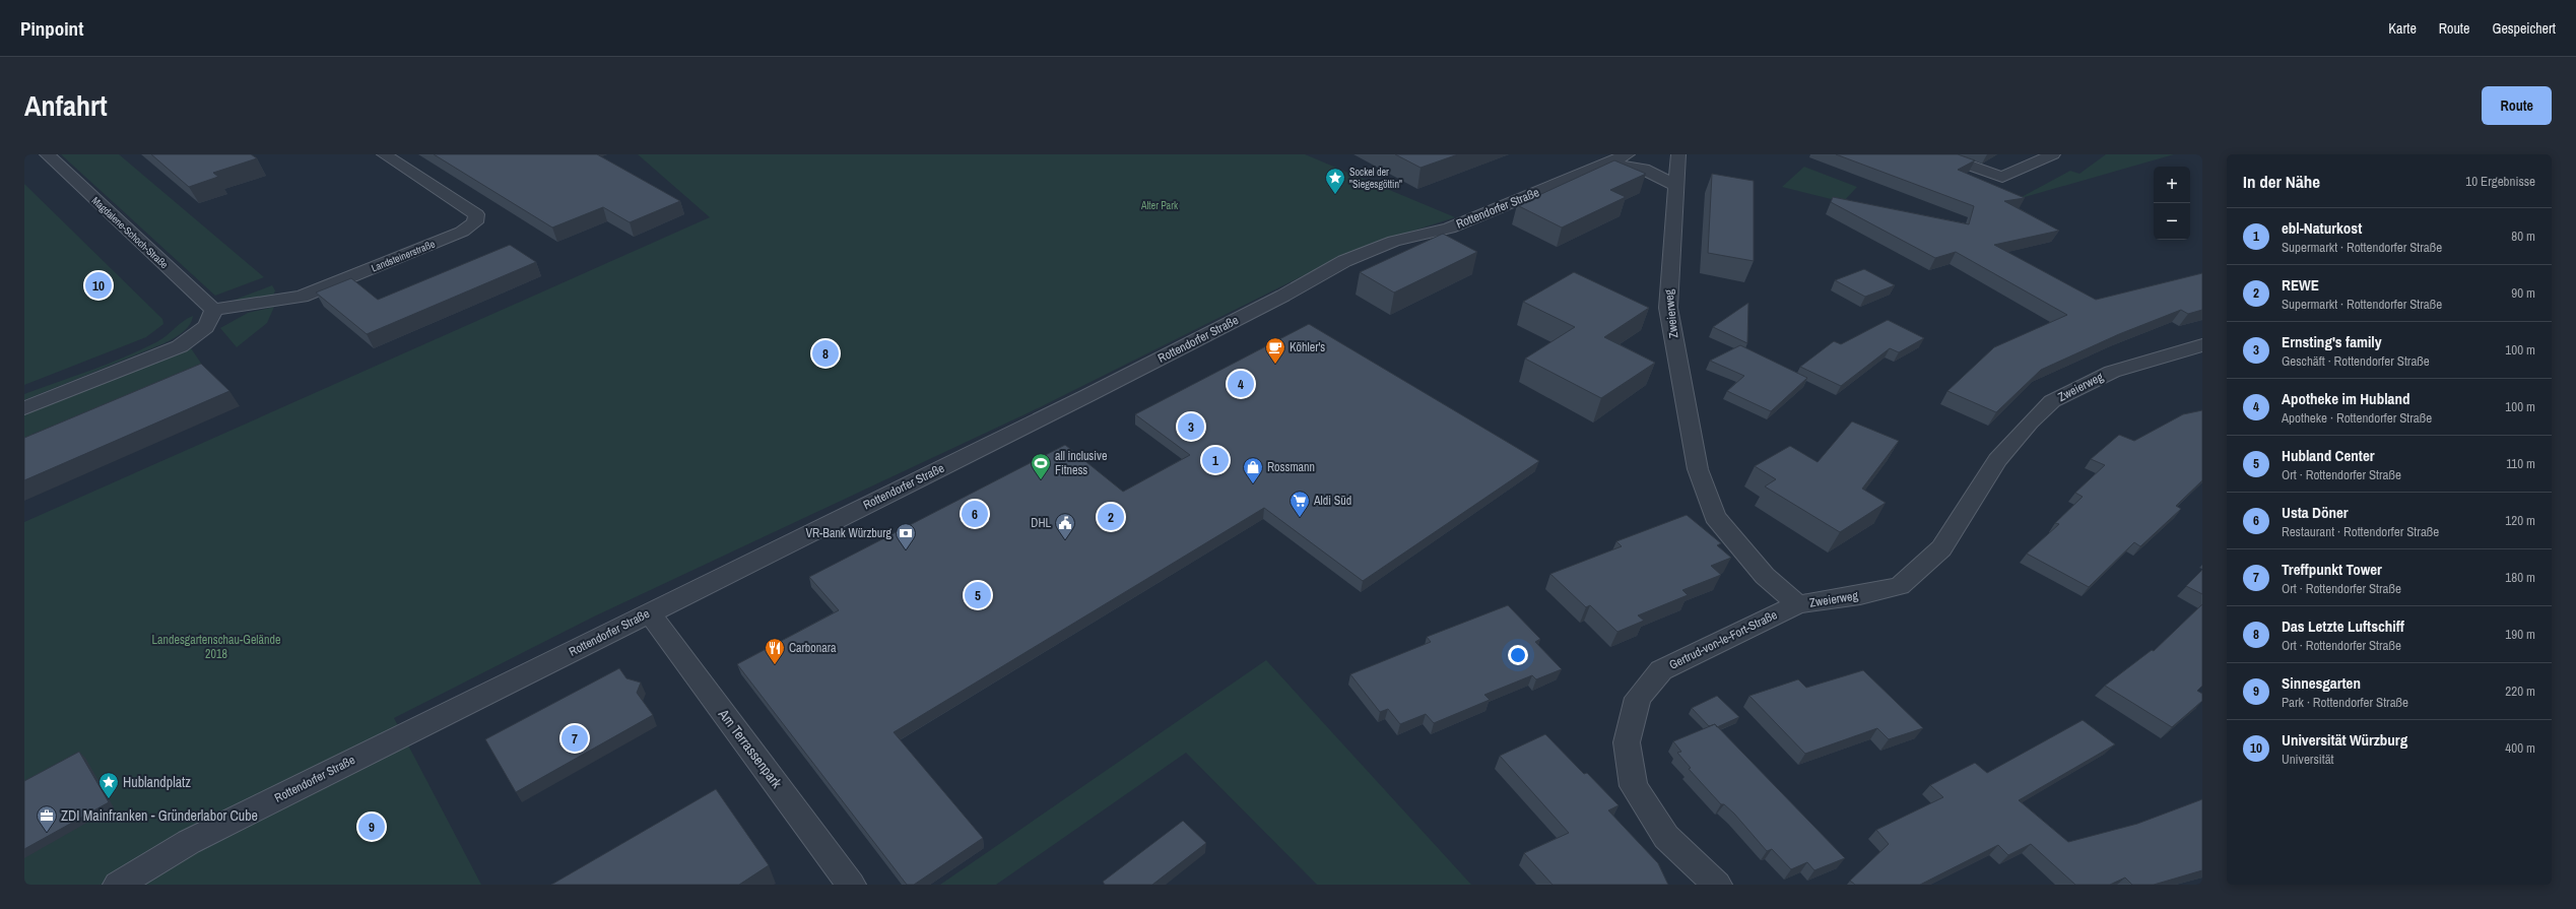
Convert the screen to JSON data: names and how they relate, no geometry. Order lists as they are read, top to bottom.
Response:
{
  "streets": {
    "street": [
      "Rottendorfer Straße",
      "Magdalene-Schoch-Straße",
      "Landsteinerstraße",
      "Zweierweg",
      "Gertrud-von-le-Fort-Straße",
      "Am Terrassenpark"
    ]
  },
  "crossings": [
    ["Rottendorfer Straße", "Am Terrassenpark"],
    ["Magdalene-Schoch-Straße", "Landsteinerstraße"],
    ["Zweierweg", "Gertrud-von-le-Fort-Straße"]
  ],
  "parks": ["Alter Park", "Landesgartenschau-Gelände 2018"],
  "places": {
    "place": ["Sockel der \"Siegesgöttin\"", "Hublandplatz"],
    "cafe": ["Köhler's"],
    "sports": ["all inclusive Fitness"],
    "shop": ["Rossmann"],
    "supermarket": ["Aldi Süd"],
    "public building": ["DHL"],
    "bank": ["VR-Bank Würzburg"],
    "restaurant": ["Carbonara"],
    "office": ["ZDI Mainfranken - Gründerlabor Cube"]
  },
  "page": {
    "header": "Pinpoint",
    "nav": ["Karte", "Route", "Gespeichert"],
    "title": "Anfahrt",
    "buttons": "Route",
    "heading": ["In der Nähe", "10 Ergebnisse"],
    "map_buttons": ["+", "−"],
    "list": [
      {
        "mark": "1",
        "name": "ebl-Naturkost",
        "note": "Supermarkt · Rottendorfer Straße",
        "value": "80 m"
      },
      {
        "mark": "2",
        "name": "REWE",
        "note": "Supermarkt · Rottendorfer Straße",
        "value": "90 m"
      },
      {
        "mark": "3",
        "name": "Ernsting's family",
        "note": "Geschäft · Rottendorfer Straße",
        "value": "100 m"
      },
      {
        "mark": "4",
        "name": "Apotheke im Hubland",
        "note": "Apotheke · Rottendorfer Straße",
        "value": "100 m"
      },
      {
        "mark": "5",
        "name": "Hubland Center",
        "note": "Ort · Rottendorfer Straße",
        "value": "110 m"
      },
      {
        "mark": "6",
        "name": "Usta Döner",
        "note": "Restaurant · Rottendorfer Straße",
        "value": "120 m"
      },
      {
        "mark": "7",
        "name": "Treffpunkt Tower",
        "note": "Ort · Rottendorfer Straße",
        "value": "180 m"
      },
      {
        "mark": "8",
        "name": "Das Letzte Luftschiff",
        "note": "Ort · Rottendorfer Straße",
        "value": "190 m"
      },
      {
        "mark": "9",
        "name": "Sinnesgarten",
        "note": "Park · Rottendorfer Straße",
        "value": "220 m"
      },
      {
        "mark": "10",
        "name": "Universität Würzburg",
        "note": "Universität",
        "value": "400 m"
      }
    ],
    "pins": [
      "10",
      "8",
      "4",
      "3",
      "1",
      "6",
      "2",
      "5",
      "7",
      "9"
    ]
  }
}
